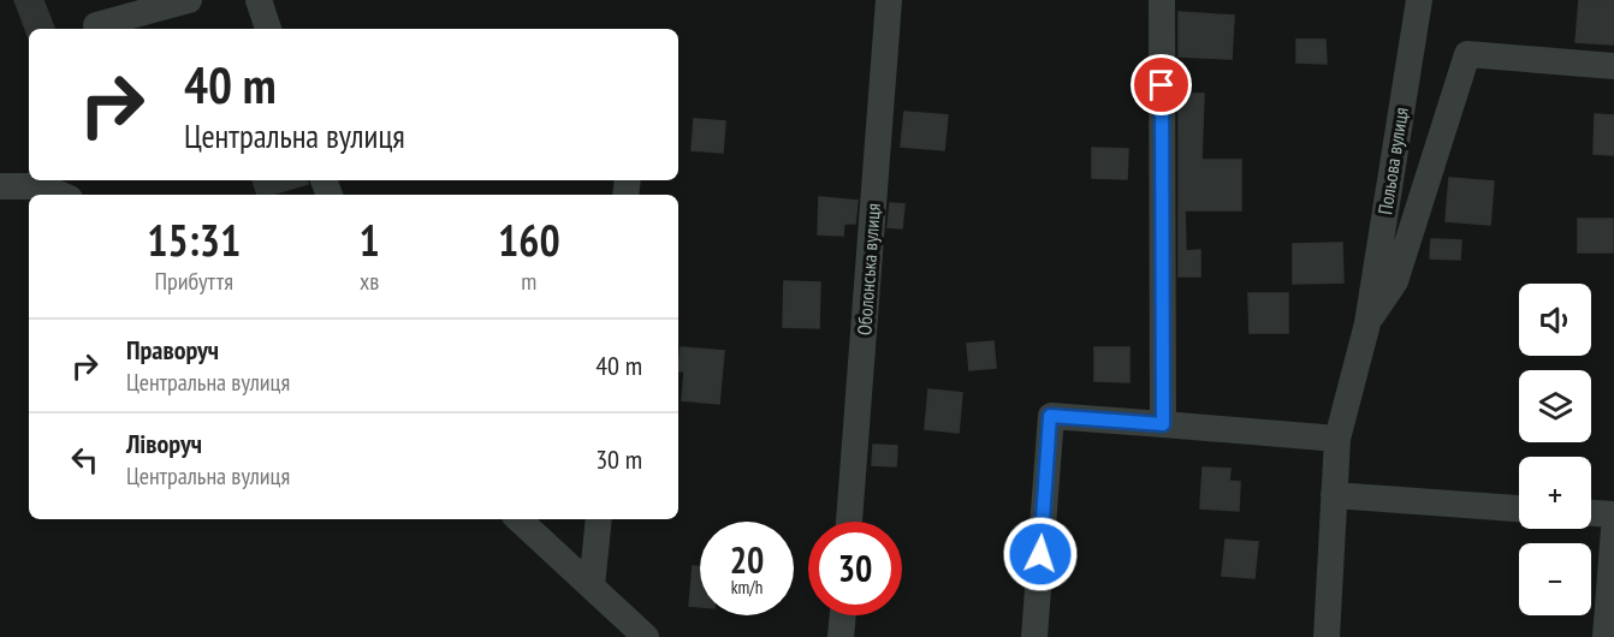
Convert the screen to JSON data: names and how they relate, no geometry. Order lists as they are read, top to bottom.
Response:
{
  "streets": {
    "street": ["Польова вулиця", "Оболонська вулиця"]
  },
  "page": {
    "turn": ["40 m", "Центральна вулиця"],
    "eta": [
      "15:31",
      "Прибуття",
      "1",
      "хв",
      "160",
      "m"
    ],
    "map_buttons": ["+", "−"],
    "list": [
      {
        "name": "Праворуч",
        "note": "Центральна вулиця",
        "value": "40 m"
      },
      {
        "name": "Ліворуч",
        "note": "Центральна вулиця",
        "value": "30 m"
      }
    ],
    "speed": "20 km/h",
    "limit": "30"
  }
}
